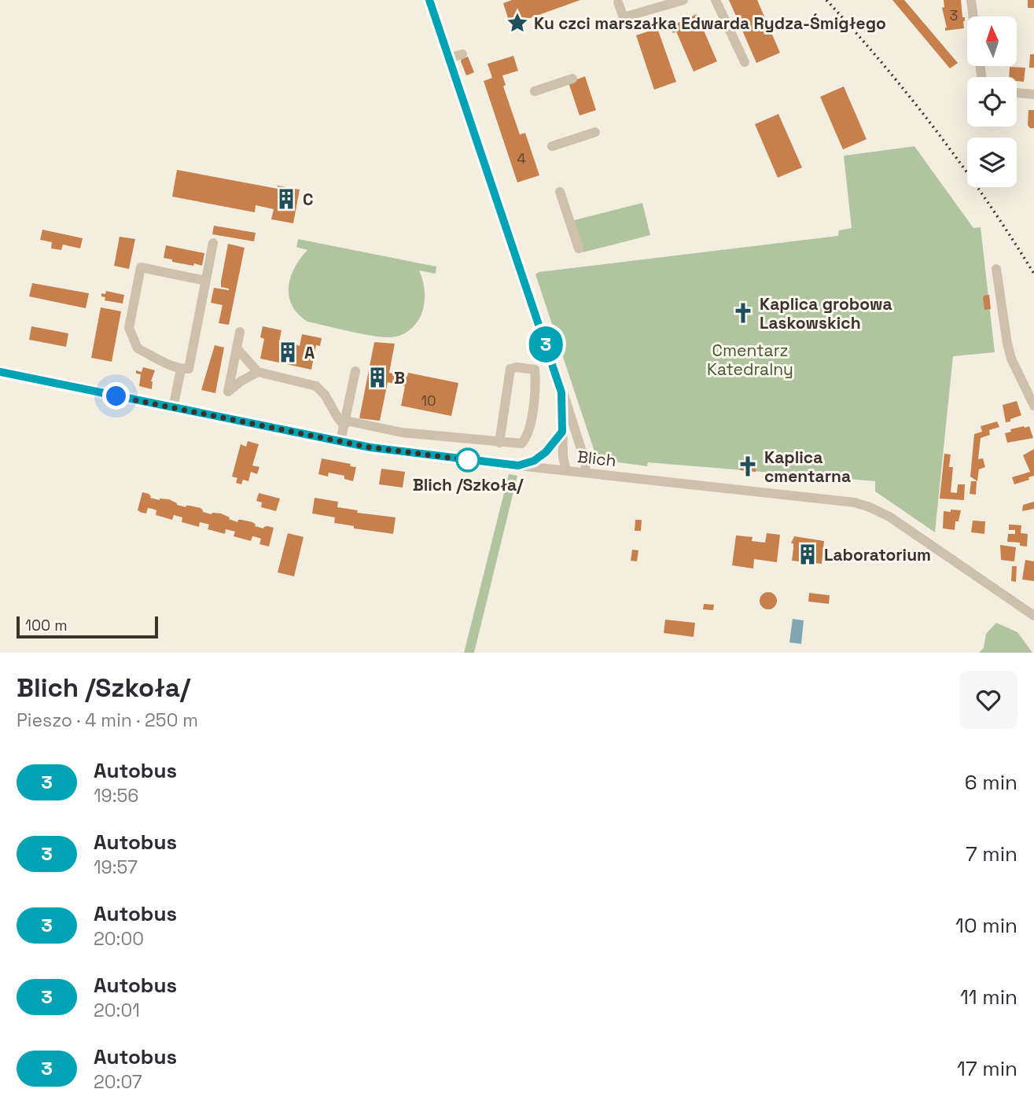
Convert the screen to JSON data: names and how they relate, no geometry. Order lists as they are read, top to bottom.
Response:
{
  "streets": {
    "street": ["Blich"]
  },
  "parks": ["Cmentarz Katedralny"],
  "places": {
    "place": ["Ku czci marszałka Edwarda Rydza-Śmigłego"],
    "building": [
      "C",
      "A",
      "B",
      "Laboratorium"
    ],
    "church": ["Kaplica grobowa Laskowskich", "Kaplica cmentarna"],
    "other": ["Blich /Szkoła/"]
  },
  "lines": ["bus line 3"],
  "house_numbers": ["3", "4", "10"],
  "scale_bar": "100 m",
  "north": "top",
  "page": {
    "on_map": "3",
    "scale": "100 m",
    "heading": ["Blich /Szkoła/", "Pieszo · 4 min · 250 m"],
    "list": [
      {
        "mark": "3",
        "name": "Autobus",
        "note": "19:56",
        "value": "6 min"
      },
      {
        "mark": "3",
        "name": "Autobus",
        "note": "19:57",
        "value": "7 min"
      },
      {
        "mark": "3",
        "name": "Autobus",
        "note": "20:00",
        "value": "10 min"
      },
      {
        "mark": "3",
        "name": "Autobus",
        "note": "20:01",
        "value": "11 min"
      },
      {
        "mark": "3",
        "name": "Autobus",
        "note": "20:07",
        "value": "17 min"
      }
    ]
  }
}
